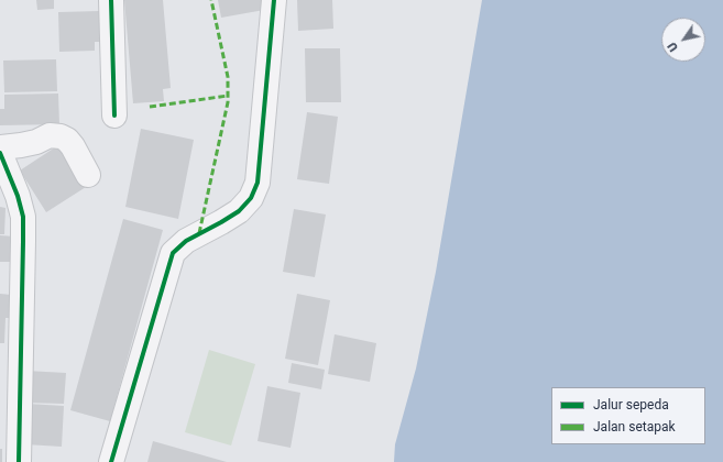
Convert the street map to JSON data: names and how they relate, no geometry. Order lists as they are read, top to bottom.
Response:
{
  "legend": ["Jalur sepeda", "Jalan setapak"],
  "north": "bottom left"
}
